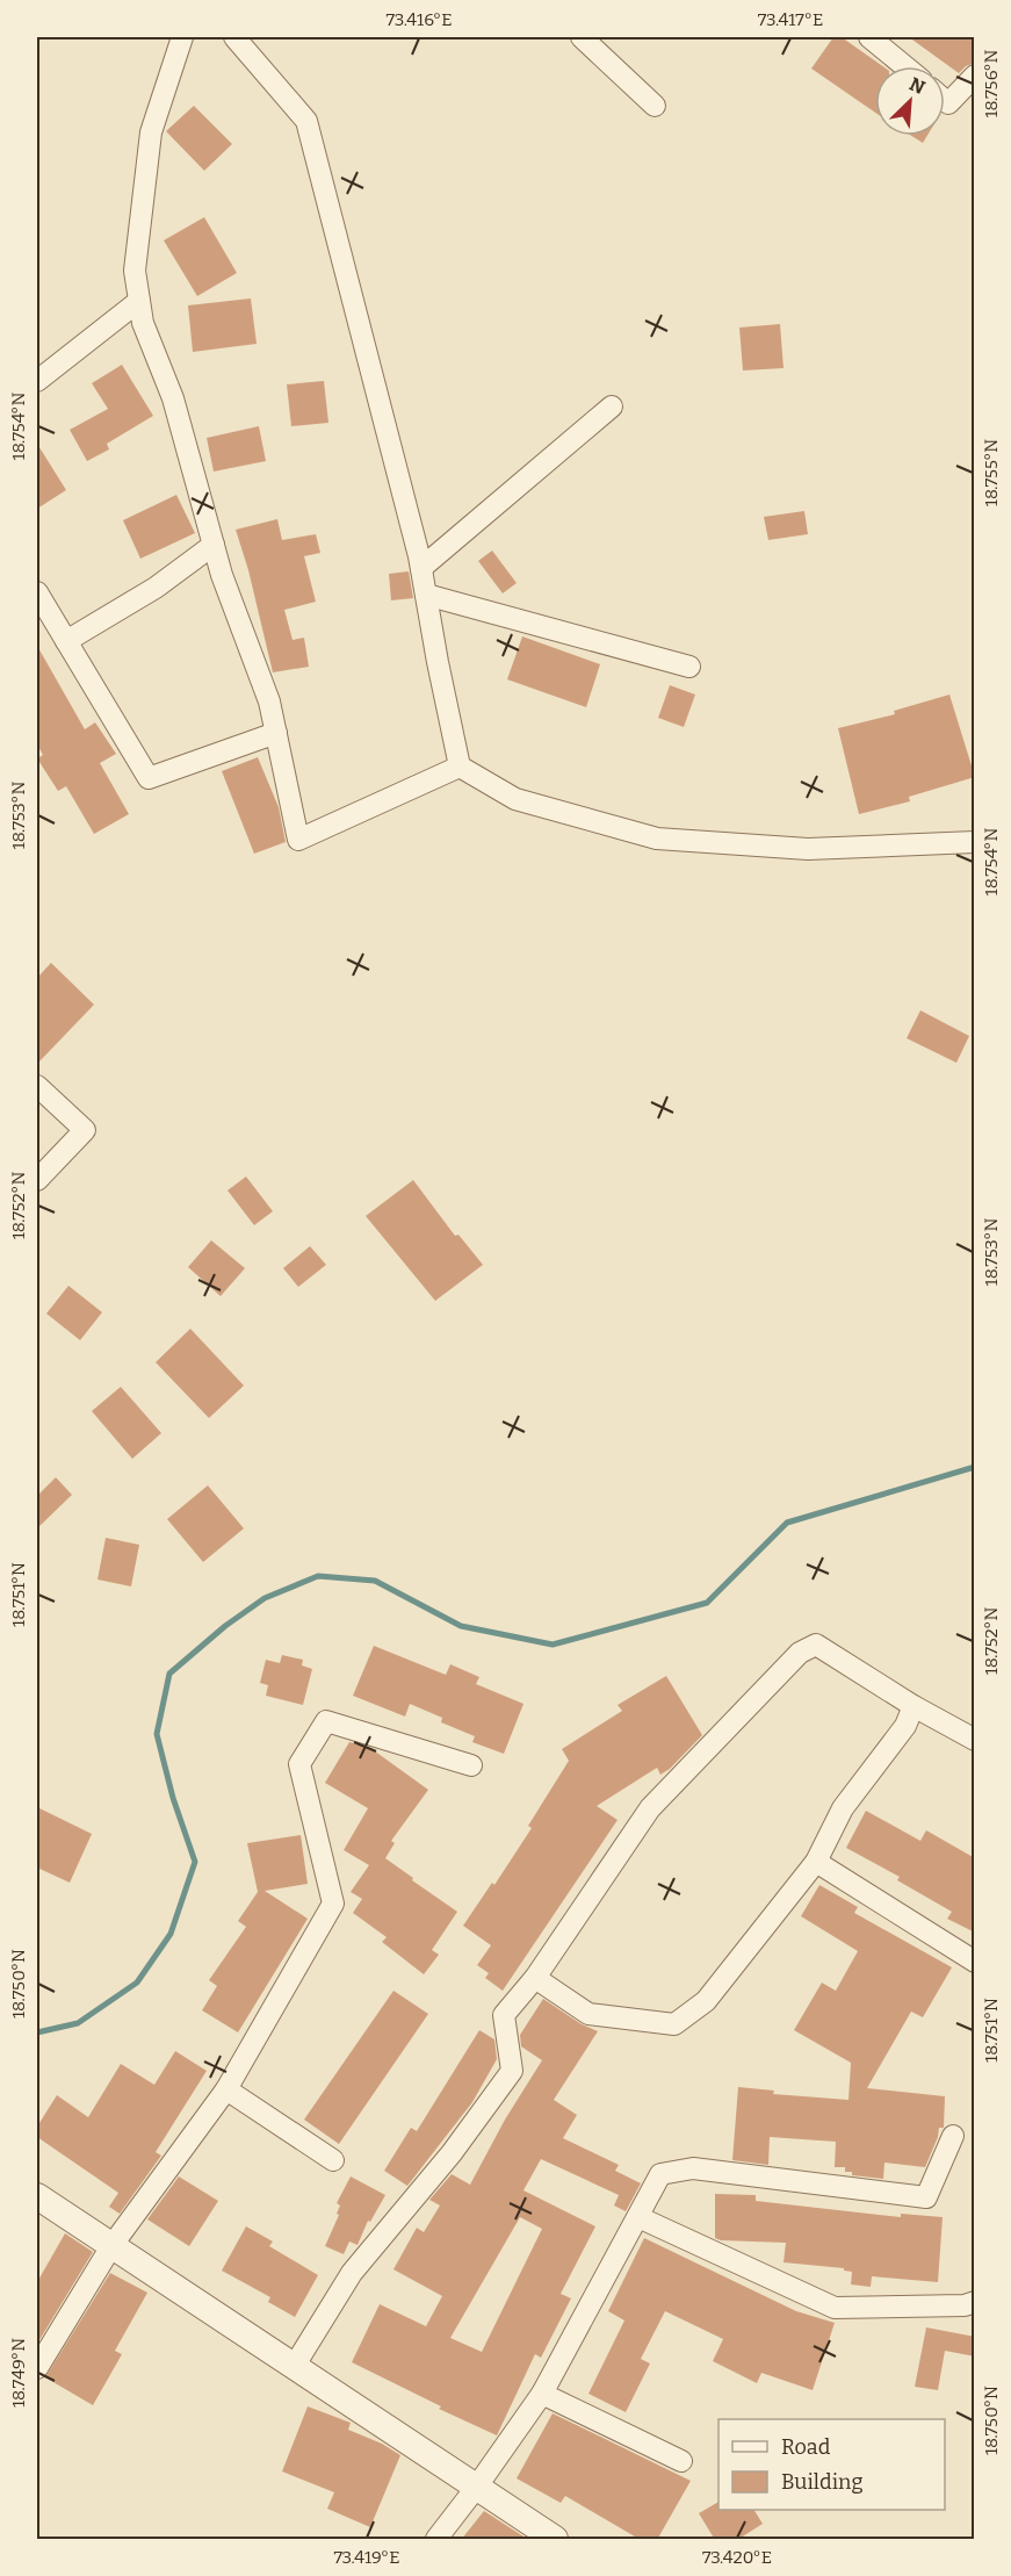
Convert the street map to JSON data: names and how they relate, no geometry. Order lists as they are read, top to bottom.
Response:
{
  "legend": ["Road", "Building"],
  "north": "top right",
  "coordinates": [
    "73.416°E",
    "73.417°E",
    "18.756°N",
    "18.754°N",
    "18.755°N",
    "18.753°N",
    "18.752°N",
    "18.751°N",
    "18.750°N",
    "18.749°N",
    "73.419°E",
    "73.420°E"
  ]
}
